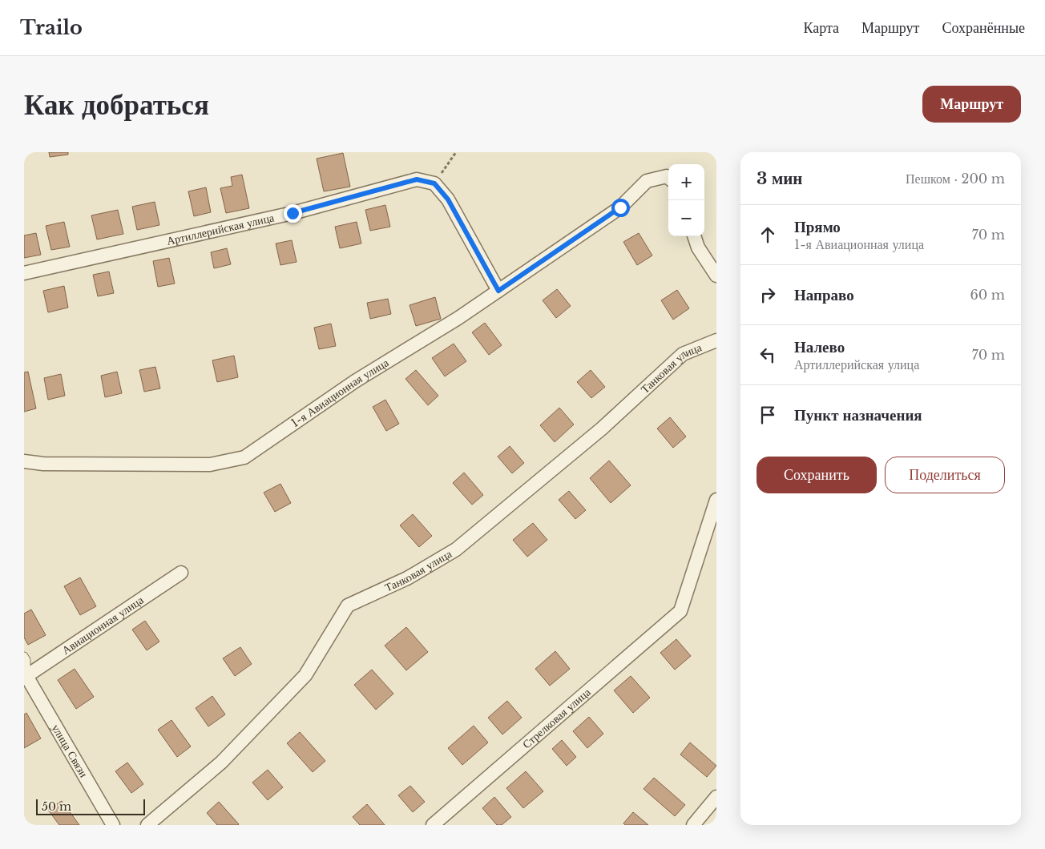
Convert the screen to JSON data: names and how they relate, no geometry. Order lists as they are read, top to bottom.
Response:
{
  "streets": {
    "street": [
      "Артиллерийская улица",
      "Танковая улица",
      "1-я Авиационная улица",
      "Авиационная улица",
      "Стрелковая улица",
      "улица Связи"
    ]
  },
  "crossings": [
    ["Авиационная улица", "улица Связи"]
  ],
  "scale_bar": "50 m",
  "page": {
    "header": "Trailo",
    "nav": ["Карта", "Маршрут", "Сохранённые"],
    "buttons": [
      "Маршрут",
      ["Сохранить", "Поделиться"]
    ],
    "title": "Как добраться",
    "heading": ["3 мин", "Пешком · 200 m"],
    "map_buttons": ["+", "−"],
    "list": [
      ["Прямо", "1-я Авиационная улица", "70 m"],
      ["Направо", "60 m"],
      ["Налево", "Артиллерийская улица", "70 m"],
      "Пункт назначения"
    ],
    "scale": "50 m"
  }
}
